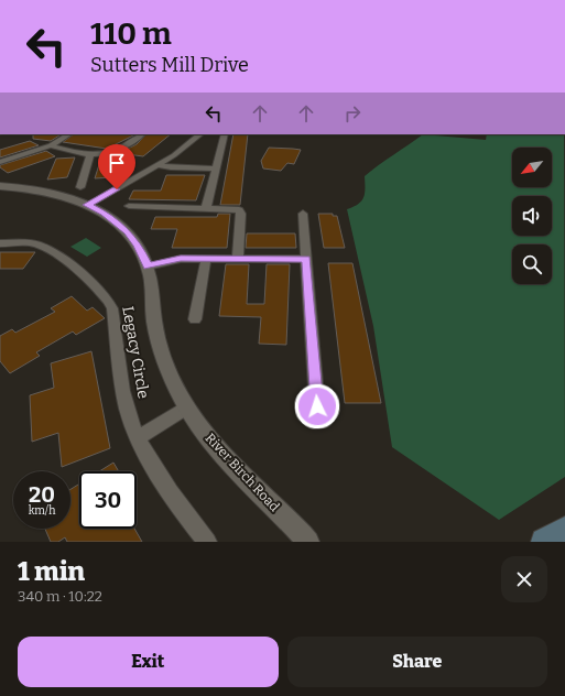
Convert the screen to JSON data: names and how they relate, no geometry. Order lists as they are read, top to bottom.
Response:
{
  "streets": {
    "street": ["Legacy Circle", "River Birch Road"]
  },
  "north": "bottom left",
  "page": {
    "turn": ["110 m", "Sutters Mill Drive"],
    "speed": "20 km/h",
    "limit": "30",
    "heading": ["1 min", "340 m · 10:22"],
    "buttons": ["Exit", "Share"]
  }
}
